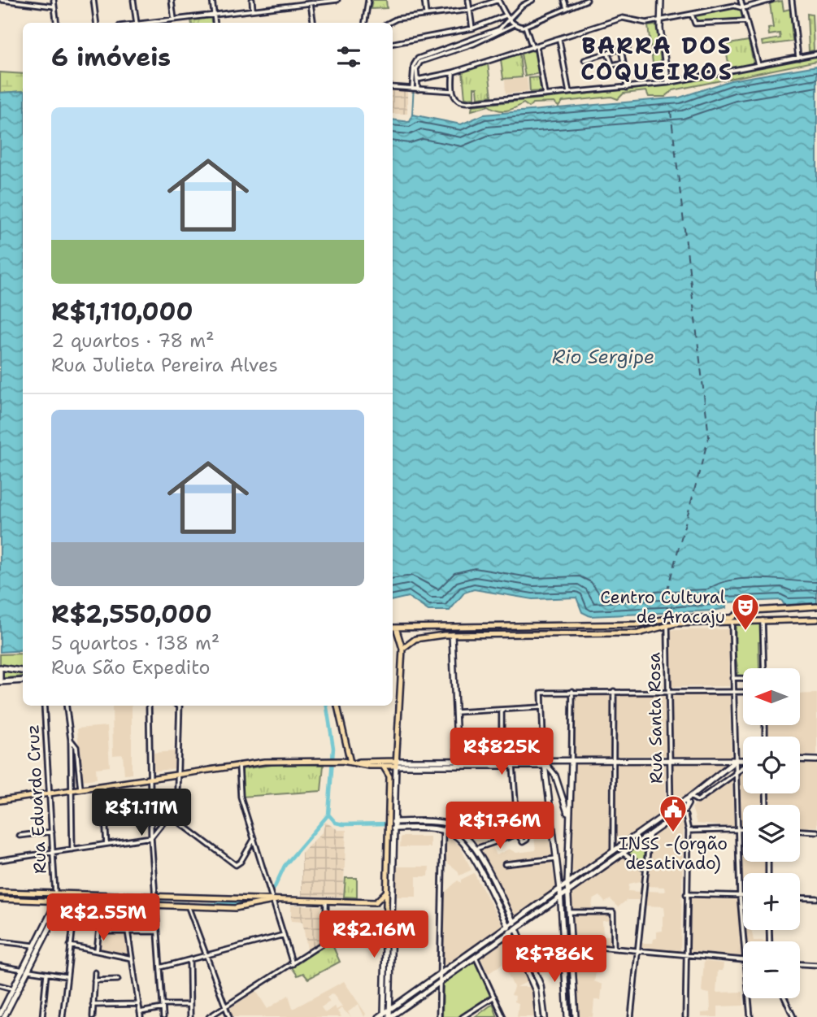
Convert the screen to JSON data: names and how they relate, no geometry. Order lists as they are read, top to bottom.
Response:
{
  "streets": {
    "street": ["Rua Santa Rosa", "Rua Eduardo Cruz"]
  },
  "districts": ["BARRA DOS COQUEIROS"],
  "water": ["Rio Sergipe"],
  "places": {
    "theatre": ["Centro Cultural de Aracaju"],
    "public building": ["INSS -(orgão desativado)"]
  },
  "north": "left",
  "page": {
    "heading": "6 imóveis",
    "list": [
      {
        "name": "R$1,110,000",
        "note": "2 quartos · 78 m² · Rua Julieta Pereira Alves"
      },
      {
        "name": "R$2,550,000",
        "note": "5 quartos · 138 m² · Rua São Expedito"
      }
    ],
    "map_buttons": ["+", "−"],
    "price": [
      "R$825K",
      "R$1.11M",
      "R$1.76M",
      "R$2.55M",
      "R$2.16M",
      "R$786K"
    ]
  }
}
